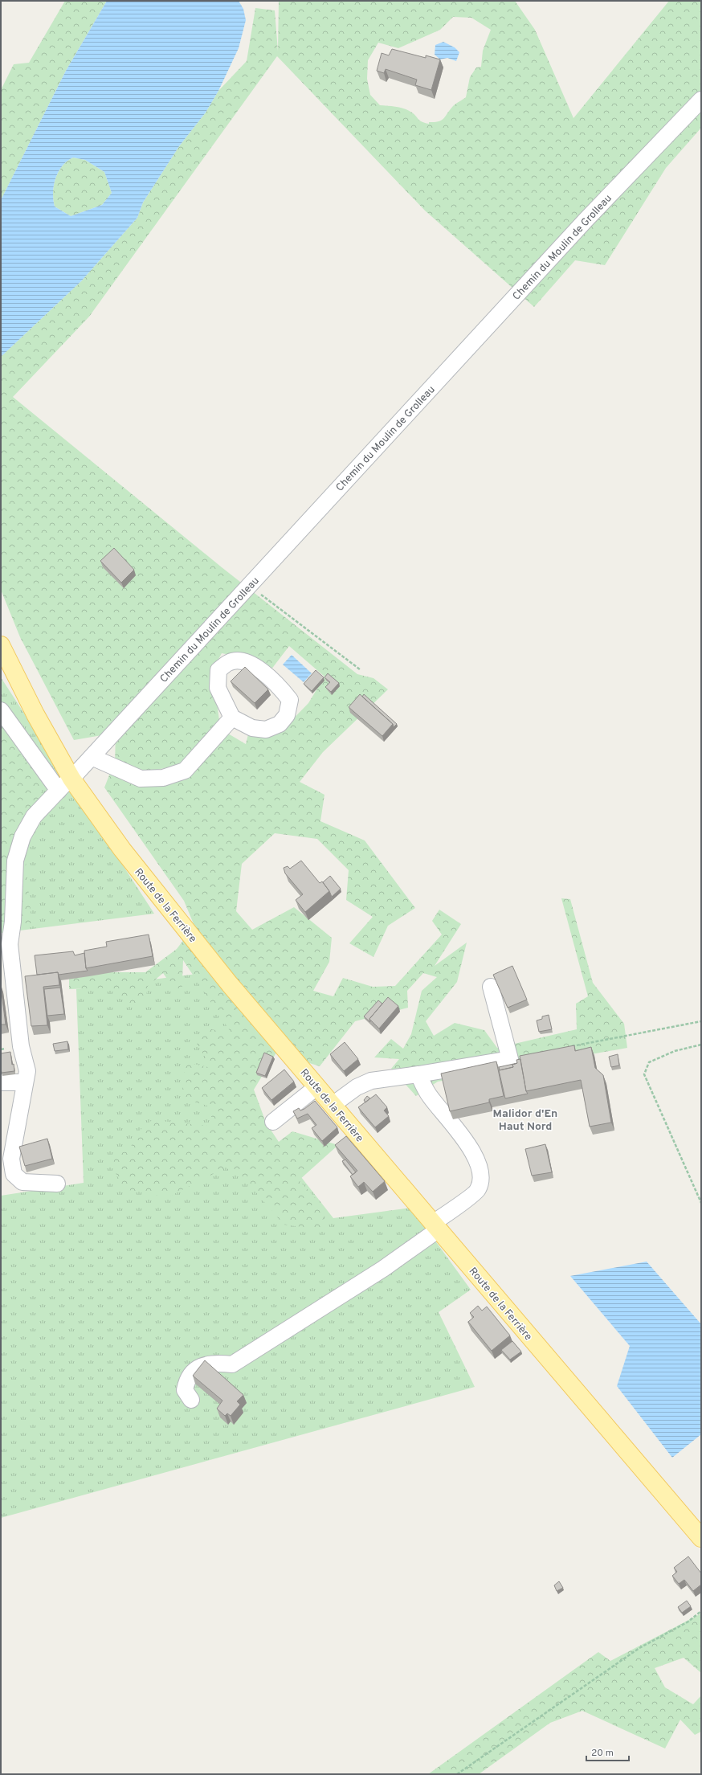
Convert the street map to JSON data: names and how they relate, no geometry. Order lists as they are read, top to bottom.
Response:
{
  "streets": {
    "main road": ["Route de la Ferrière"],
    "street": ["Chemin du Moulin de Grolleau"]
  },
  "crossings": [
    ["Chemin du Moulin de Grolleau", "Route de la Ferrière"]
  ],
  "districts": ["Malidor d'En Haut Nord"],
  "scale_bar": "20 m"
}
